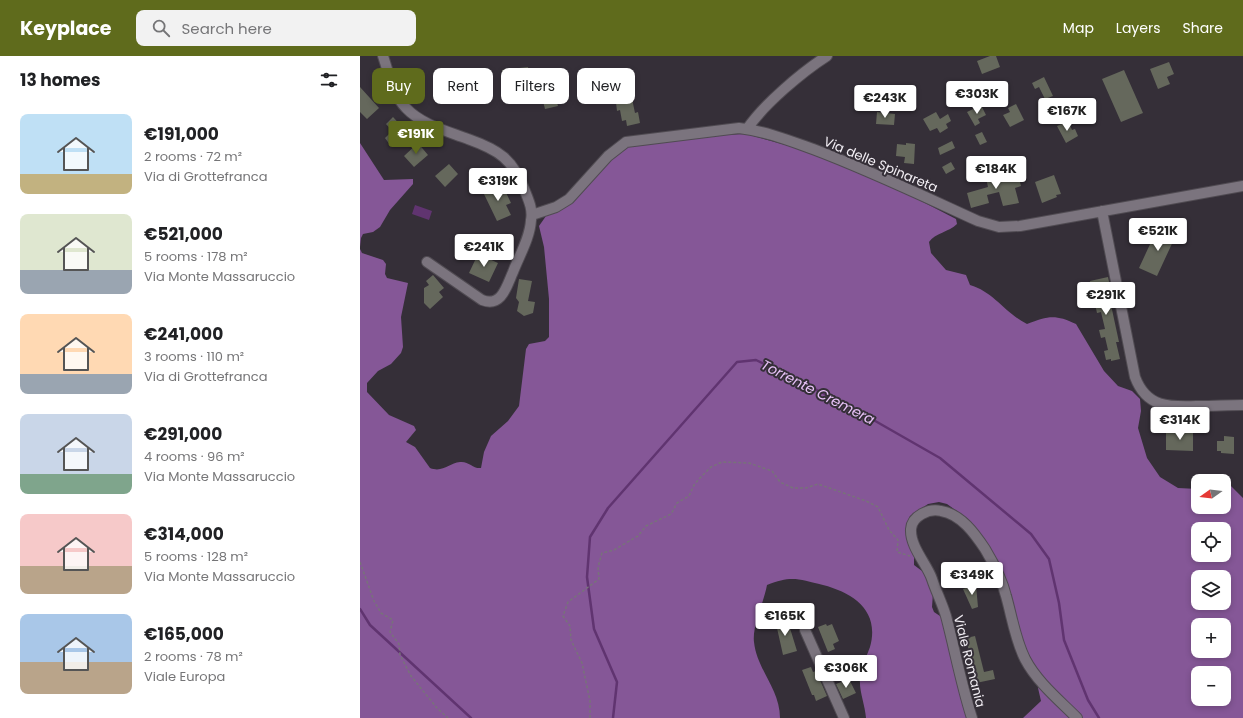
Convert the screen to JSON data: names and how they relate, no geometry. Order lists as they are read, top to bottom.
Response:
{
  "streets": {
    "street": ["Via delle Spinareta", "Viale Romania"]
  },
  "water": ["Torrente Cremera"],
  "north": "left",
  "page": {
    "header": "Keyplace",
    "search": "Search here",
    "nav": ["Map", "Layers", "Share"],
    "heading": "13 homes",
    "chip": [
      "Buy",
      "Rent",
      "Filters",
      "New"
    ],
    "price": [
      "€303K",
      "€243K",
      "€167K",
      "€191K",
      "€184K",
      "€319K",
      "€521K",
      "€241K",
      "€291K",
      "€314K",
      "€349K",
      "€165K",
      "€306K"
    ],
    "list": [
      {
        "name": "€191,000",
        "note": "2 rooms · 72 m² · Via di Grottefranca"
      },
      {
        "name": "€521,000",
        "note": "5 rooms · 178 m² · Via Monte Massaruccio"
      },
      {
        "name": "€241,000",
        "note": "3 rooms · 110 m² · Via di Grottefranca"
      },
      {
        "name": "€291,000",
        "note": "4 rooms · 96 m² · Via Monte Massaruccio"
      },
      {
        "name": "€314,000",
        "note": "5 rooms · 128 m² · Via Monte Massaruccio"
      },
      {
        "name": "€165,000",
        "note": "2 rooms · 78 m² · Viale Europa"
      }
    ],
    "map_buttons": ["+", "−"]
  }
}
